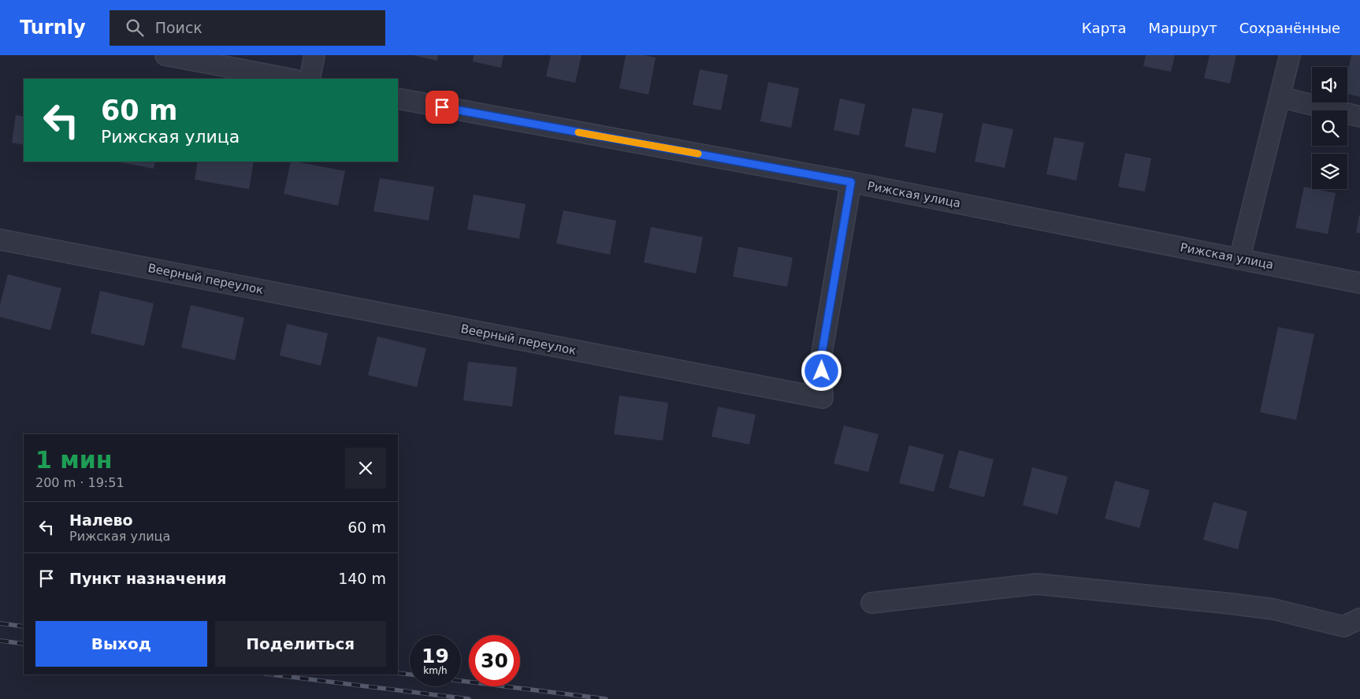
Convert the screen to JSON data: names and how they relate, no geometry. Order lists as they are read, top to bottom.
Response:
{
  "streets": {
    "street": ["Рижская улица", "Веерный переулок"]
  },
  "crossings": [
    ["Рижская улица", "Веерный переулок"]
  ],
  "page": {
    "header": "Turnly",
    "search": "Поиск",
    "nav": ["Карта", "Маршрут", "Сохранённые"],
    "turn": ["60 m", "Рижская улица"],
    "heading": ["1 мин", "200 m · 19:51"],
    "list": [
      {
        "name": "Налево",
        "note": "Рижская улица",
        "value": "60 m"
      },
      {
        "name": "Пункт назначения",
        "value": "140 m"
      }
    ],
    "buttons": ["Выход", "Поделиться"],
    "speed": "19 km/h",
    "limit": "30"
  }
}
